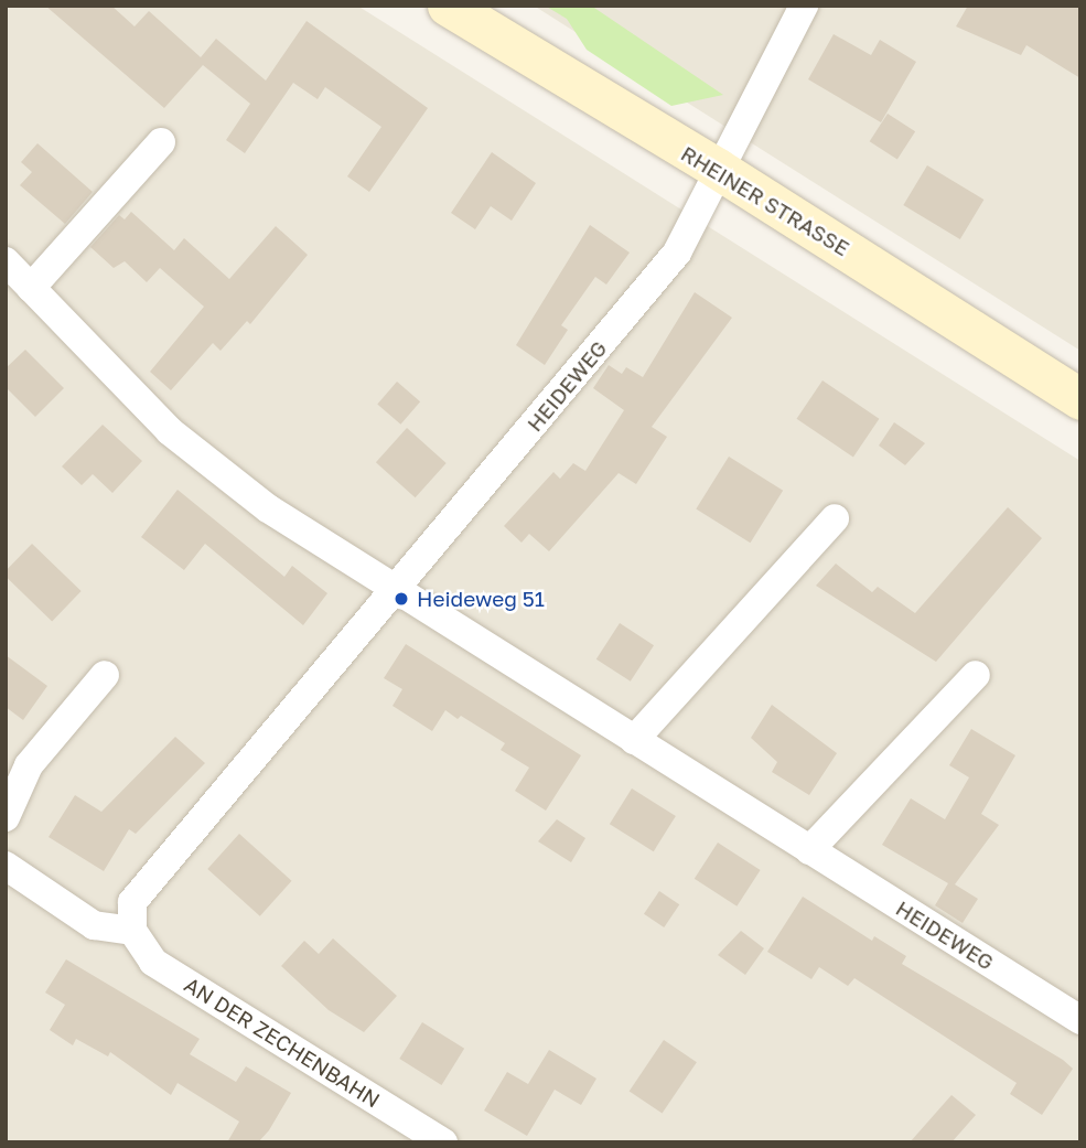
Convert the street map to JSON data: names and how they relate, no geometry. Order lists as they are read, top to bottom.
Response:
{
  "streets": {
    "main road": ["RHEINER STRASSE"],
    "street": ["HEIDEWEG", "AN DER ZECHENBAHN"]
  },
  "crossings": [
    ["RHEINER STRASSE", "HEIDEWEG"],
    ["HEIDEWEG", "AN DER ZECHENBAHN"]
  ],
  "places": ["Heideweg 51"]
}
